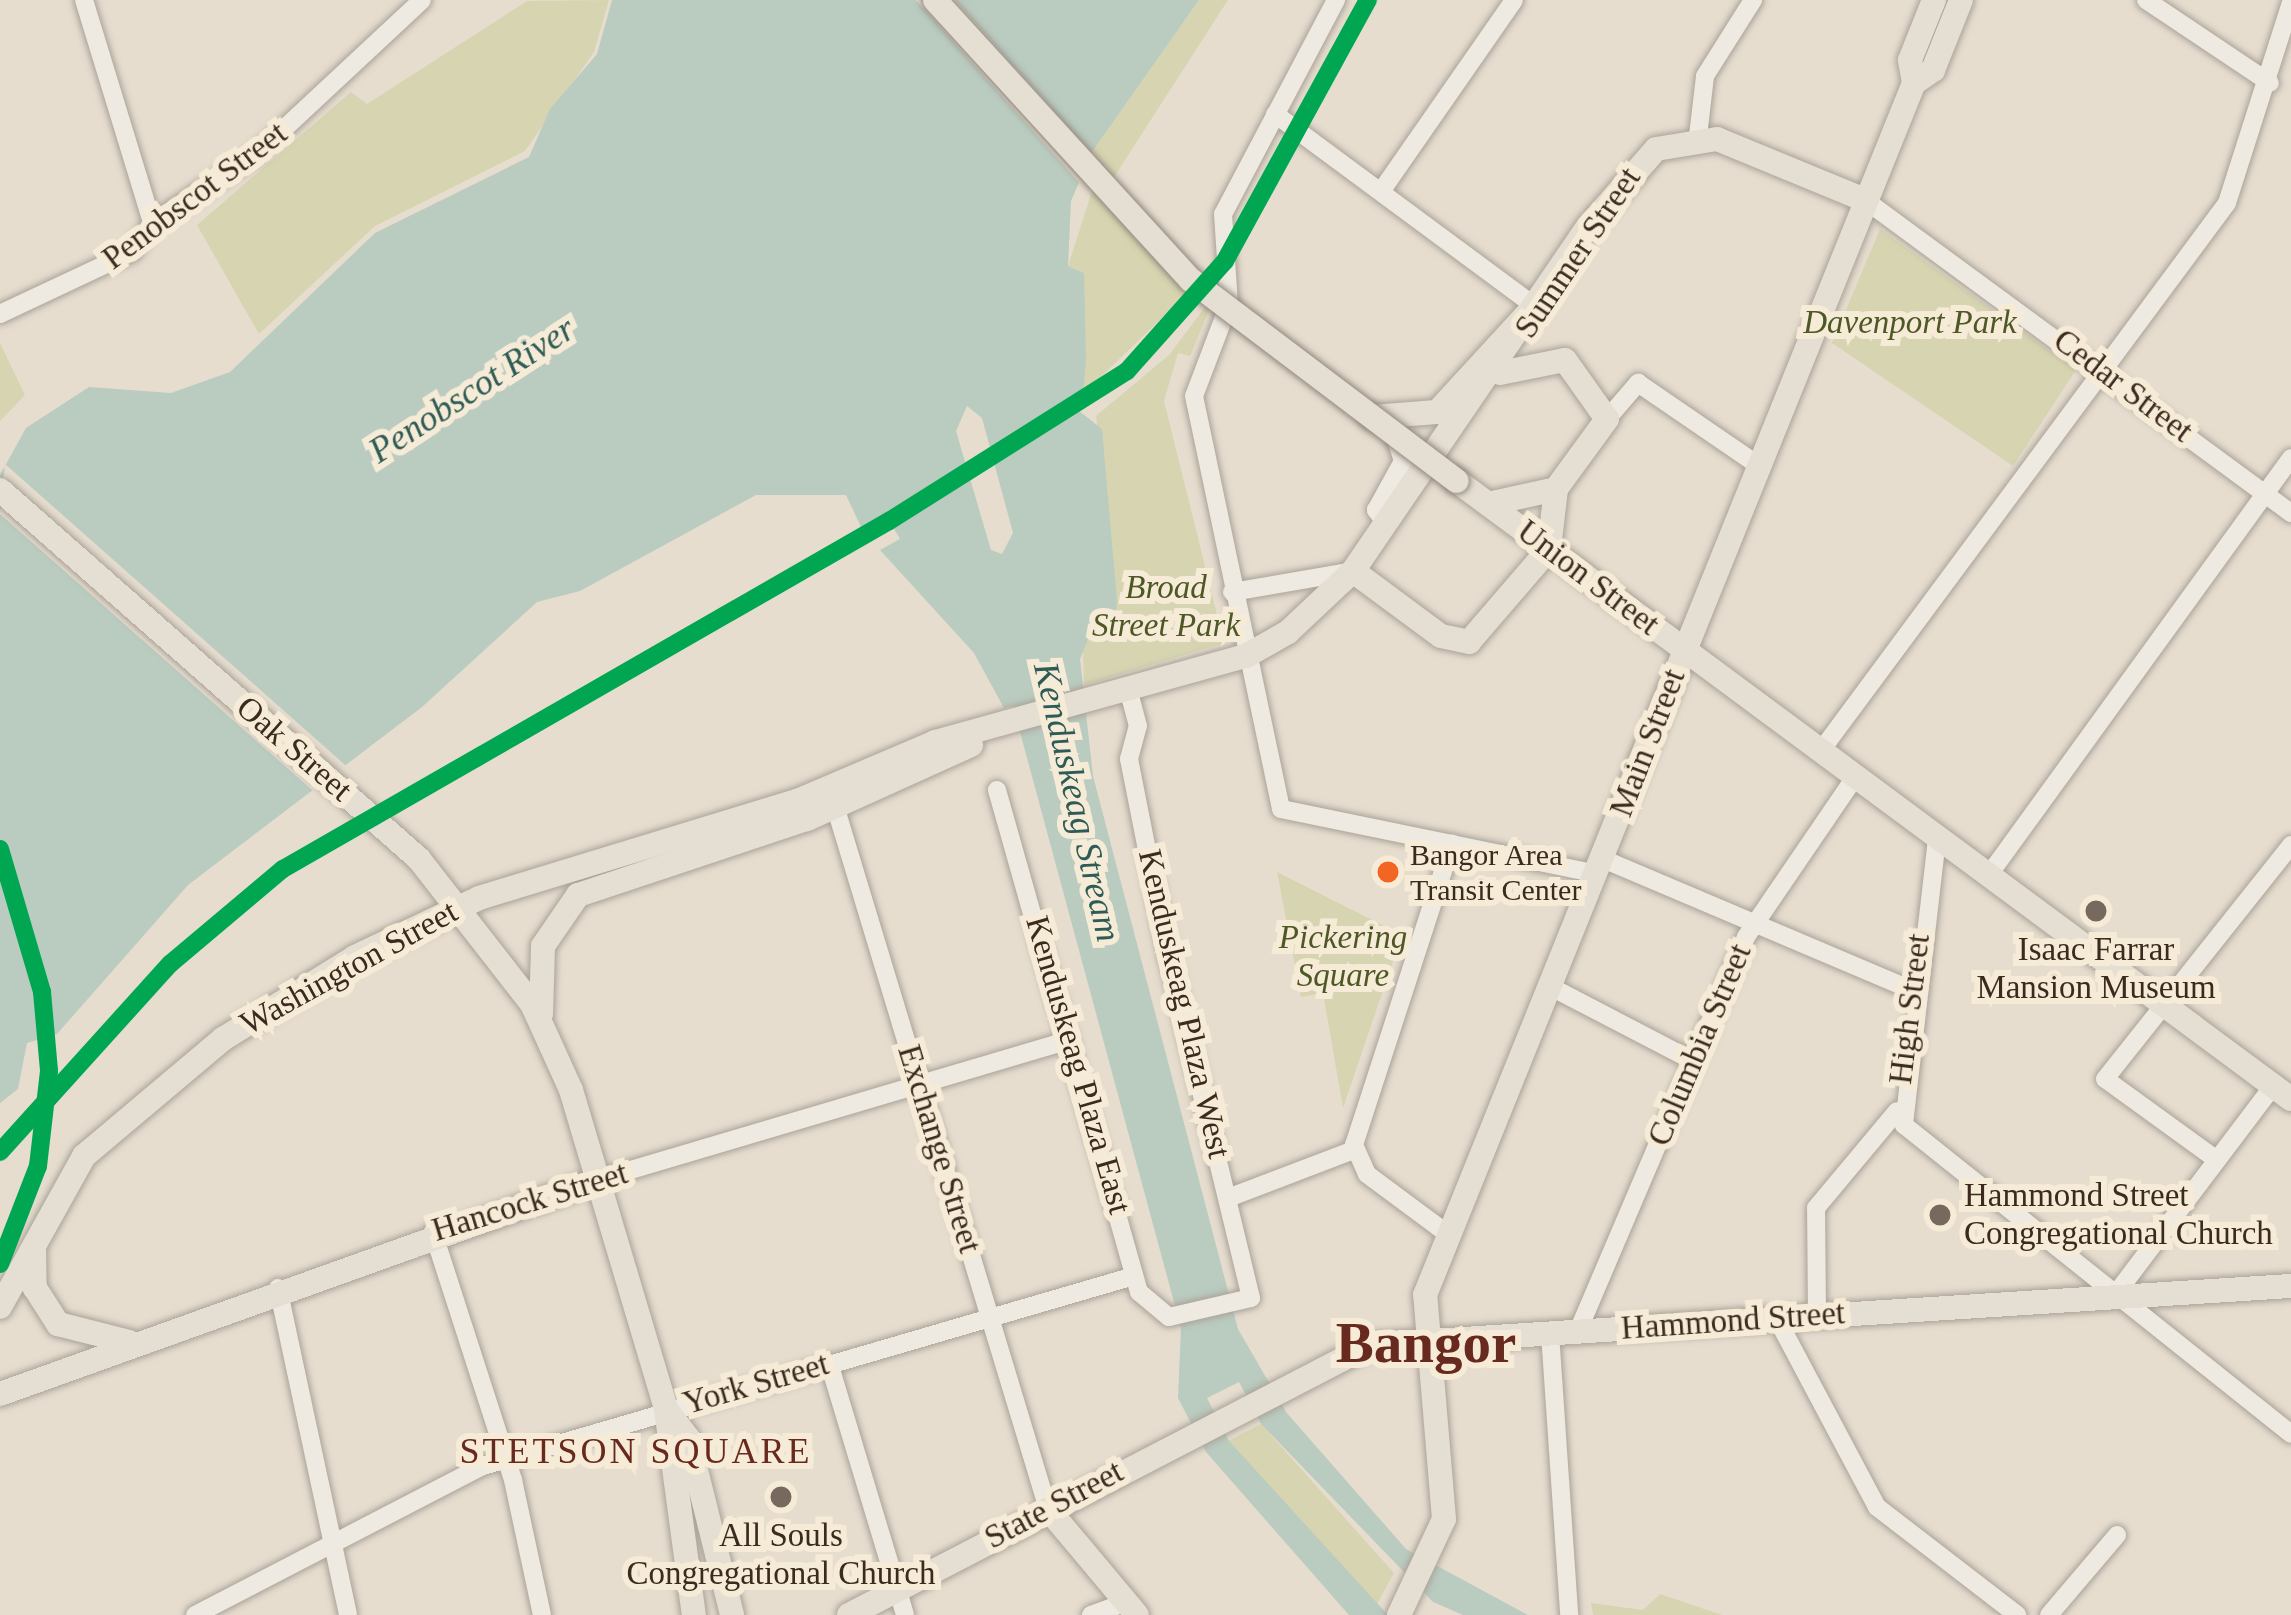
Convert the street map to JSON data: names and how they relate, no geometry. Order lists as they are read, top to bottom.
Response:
{
  "streets": {
    "main road": [
      "Summer Street",
      "Cedar Street",
      "Union Street",
      "Main Street",
      "Oak Street",
      "Washington Street",
      "Hancock Street",
      "Hammond Street",
      "State Street"
    ],
    "street": [
      "Penobscot Street",
      "Kenduskeag Plaza West",
      "High Street",
      "Columbia Street",
      "Kenduskeag Plaza East",
      "Exchange Street",
      "York Street"
    ]
  },
  "crossings": [
    ["Summer Street", "Cedar Street"],
    ["Summer Street", "Washington Street"],
    ["Cedar Street", "Main Street"],
    ["Union Street", "Main Street"],
    ["Union Street", "High Street"],
    ["Union Street", "Columbia Street"],
    ["Main Street", "Hammond Street"],
    ["Oak Street", "Washington Street"],
    ["Oak Street", "Hancock Street"],
    ["Oak Street", "York Street"],
    ["Washington Street", "Kenduskeag Plaza West"],
    ["Washington Street", "Exchange Street"],
    ["Kenduskeag Plaza West", "Kenduskeag Plaza East"],
    ["High Street", "Hammond Street"],
    ["Columbia Street", "Hammond Street"],
    ["Kenduskeag Plaza East", "Hancock Street"],
    ["Kenduskeag Plaza East", "York Street"],
    ["Exchange Street", "Hancock Street"],
    ["Exchange Street", "York Street"],
    ["Exchange Street", "State Street"],
    ["Hammond Street", "State Street"]
  ],
  "districts": ["Bangor", "STETSON SQUARE"],
  "water": ["Penobscot River", "Kenduskeag Stream"],
  "parks": ["Davenport Park", "Broad Street Park", "Pickering Square"],
  "places": [
    "Bangor Area Transit Center",
    "Isaac Farrar Mansion Museum",
    "Hammond Street Congregational Church",
    "All Souls Congregational Church"
  ]
}
